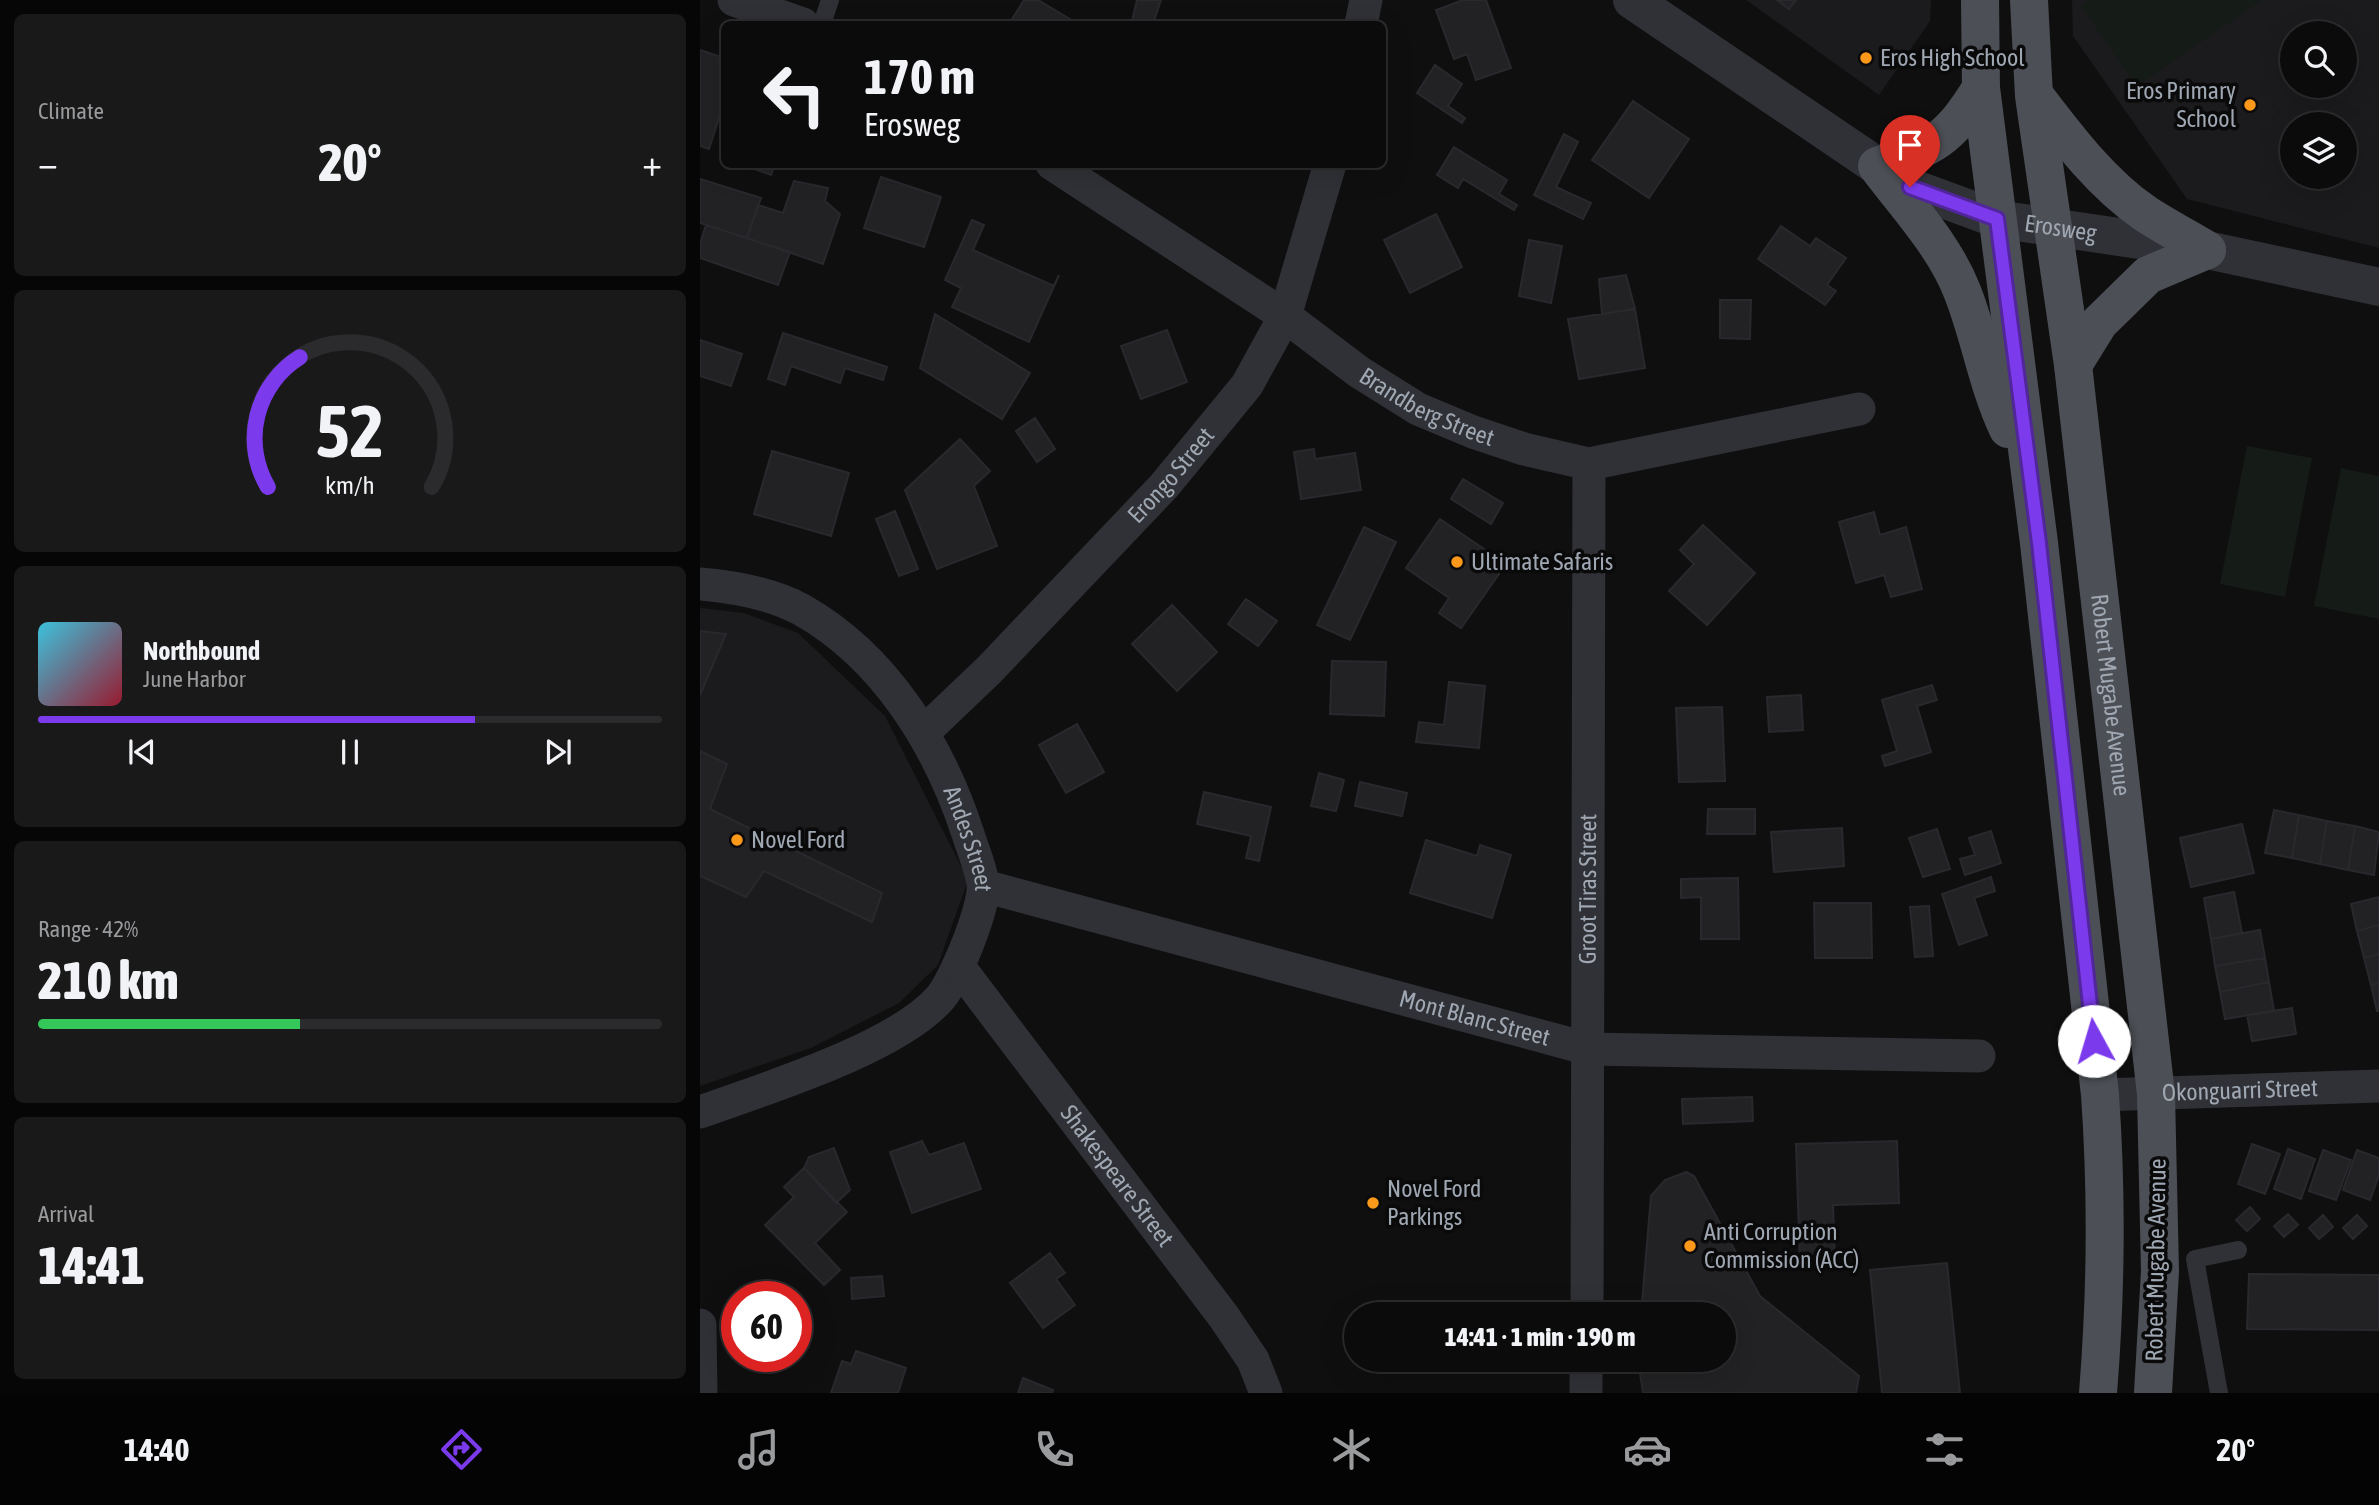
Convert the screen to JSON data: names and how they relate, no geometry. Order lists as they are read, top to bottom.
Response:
{
  "streets": {
    "main road": ["Robert Mugabe Avenue"],
    "street": [
      "Erosweg",
      "Brandberg Street",
      "Erongo Street",
      "Andes Street",
      "Groot Tiras Street",
      "Mont Blanc Street",
      "Okonguarri Street",
      "Shakespeare Street"
    ]
  },
  "crossings": [
    ["Erosweg", "Robert Mugabe Avenue"],
    ["Brandberg Street", "Erongo Street"],
    ["Brandberg Street", "Groot Tiras Street"],
    ["Erongo Street", "Andes Street"],
    ["Robert Mugabe Avenue", "Okonguarri Street"],
    ["Andes Street", "Mont Blanc Street"],
    ["Andes Street", "Shakespeare Street"],
    ["Groot Tiras Street", "Mont Blanc Street"]
  ],
  "places": [
    "Eros High School",
    "Eros Primary School",
    "Ultimate Safaris",
    "Novel Ford",
    "Novel Ford Parkings",
    "Anti Corruption Commission (ACC)"
  ],
  "page": {
    "tile": [
      "Climate",
      ["Range · 42%", "210 km"],
      ["Arrival", "14:41"]
    ],
    "turn": ["170 m", "Erosweg"],
    "heat": ["−", "20°", "+"],
    "song": ["Northbound", "June Harbor"],
    "limit": "60",
    "trip": "14:41 · 1 min · 190 m",
    "tabs": ["14:40", "20°"],
    "gauge": ["52", "km/h"]
  }
}
